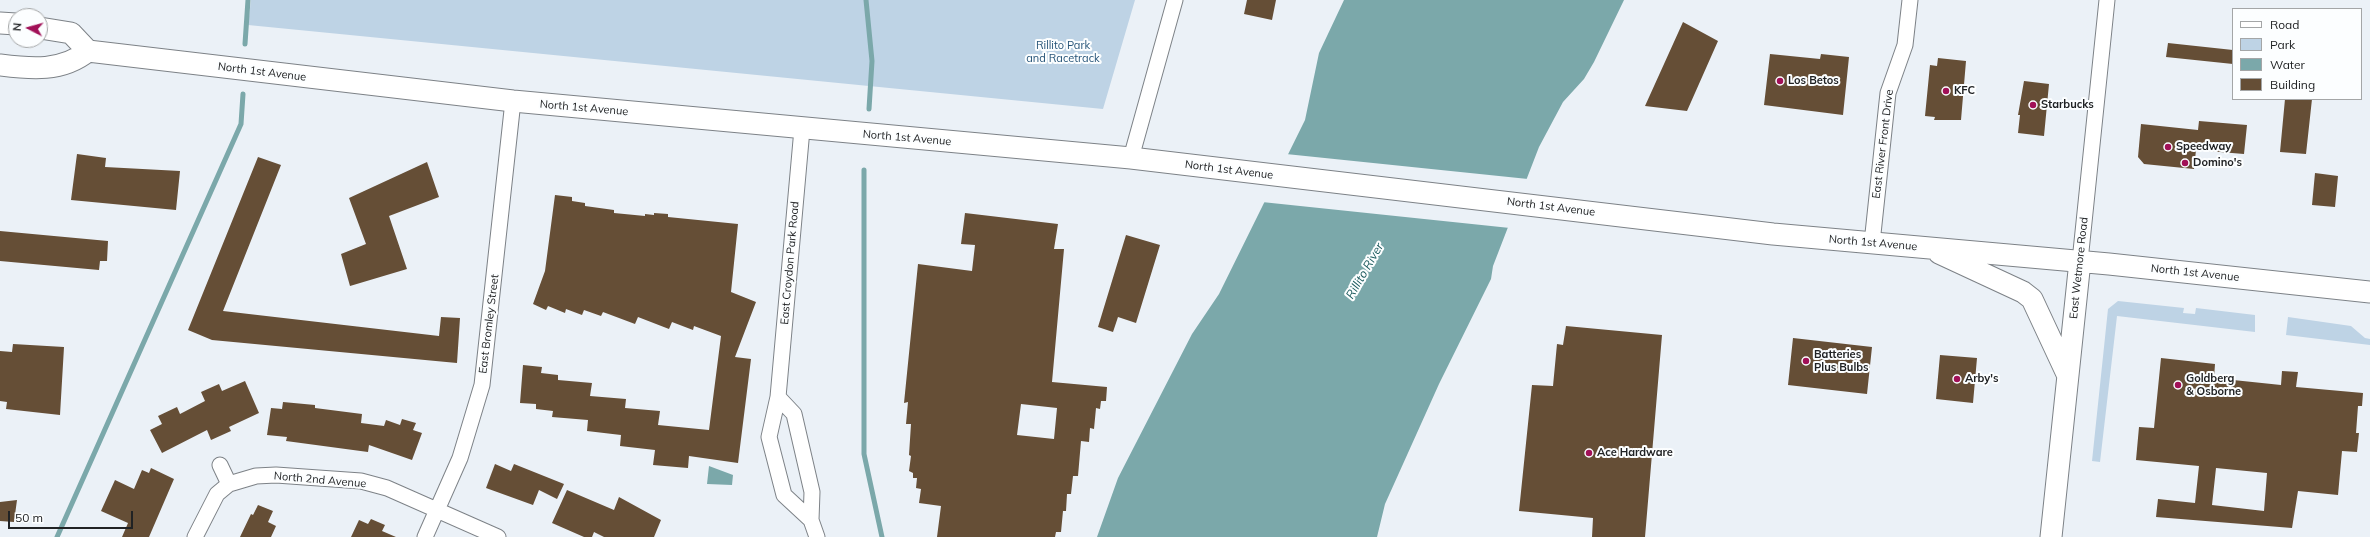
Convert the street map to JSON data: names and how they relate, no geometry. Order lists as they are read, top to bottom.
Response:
{
  "streets": {
    "main road": ["North 1st Avenue", "East Wetmore Road"],
    "street": [
      "East River Front Drive",
      "East Croydon Park Road",
      "East Bromley Street",
      "North 2nd Avenue"
    ]
  },
  "crossings": [
    ["North 1st Avenue", "East River Front Drive"],
    ["North 1st Avenue", "East Croydon Park Road"],
    ["North 1st Avenue", "East Wetmore Road"],
    ["North 1st Avenue", "East Bromley Street"],
    ["East Bromley Street", "North 2nd Avenue"]
  ],
  "water": ["Rillito River"],
  "parks": ["Rillito Park and Racetrack"],
  "places": [
    "Los Betos",
    "KFC",
    "Starbucks",
    "Speedway",
    "Domino's",
    "Batteries Plus Bulbs",
    "Arby's",
    "Goldberg & Osborne",
    "Ace Hardware"
  ],
  "legend": [
    "Road",
    "Park",
    "Water",
    "Building"
  ],
  "scale_bar": "50 m",
  "north": "left"
}
